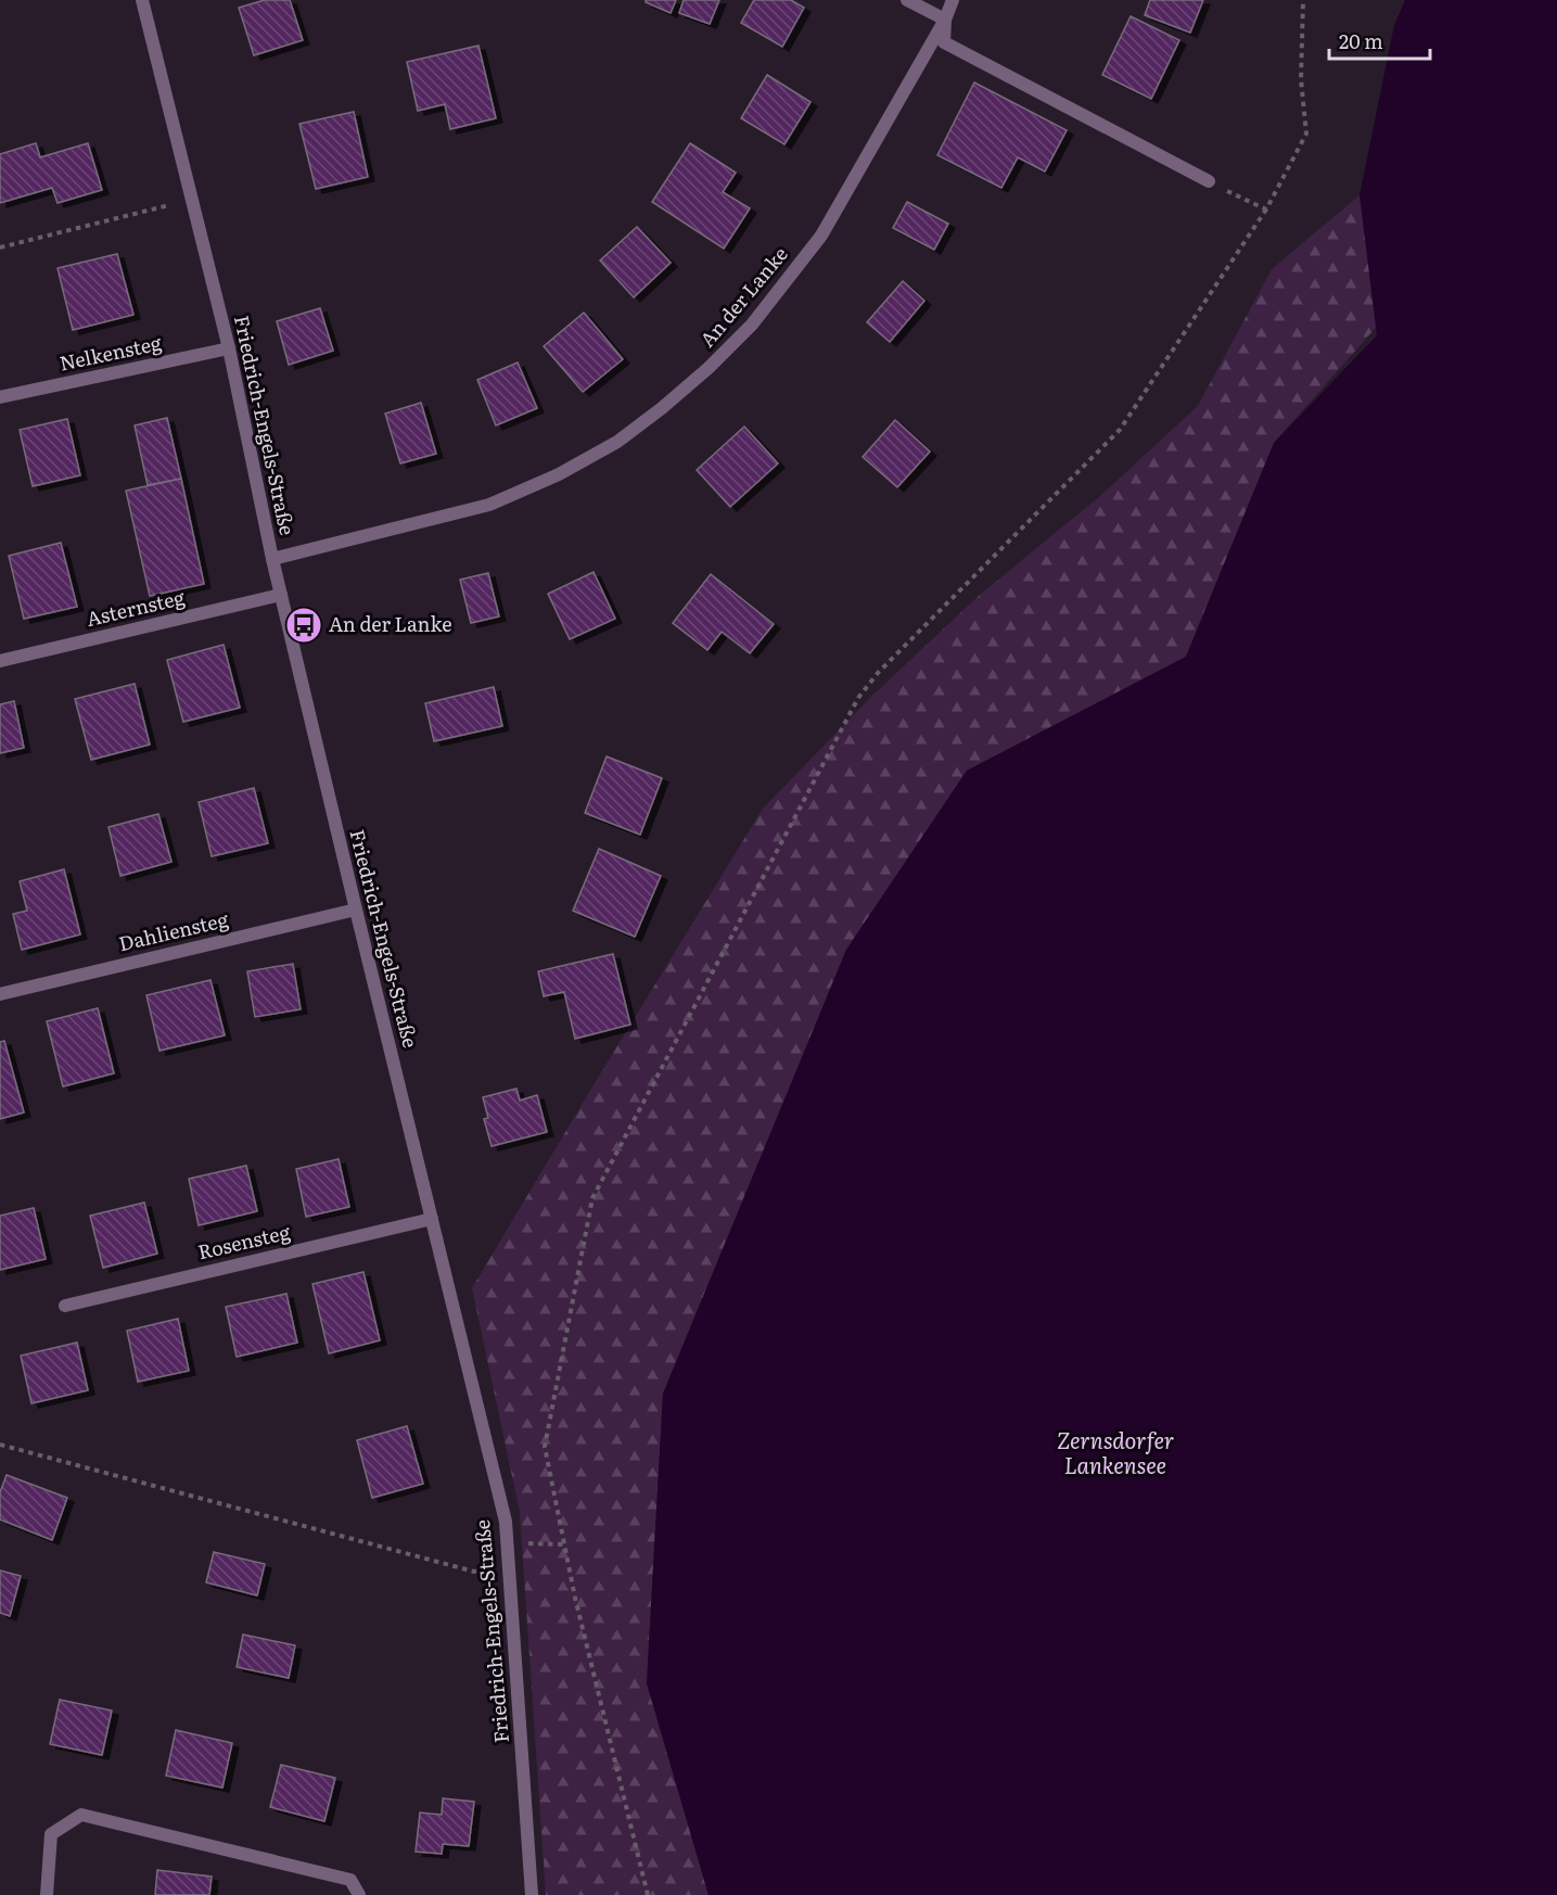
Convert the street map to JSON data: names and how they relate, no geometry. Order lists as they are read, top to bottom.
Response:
{
  "streets": {
    "street": [
      "An der Lanke",
      "Nelkensteg",
      "Friedrich-Engels-Straße",
      "Asternsteg",
      "Dahliensteg",
      "Rosensteg"
    ]
  },
  "crossings": [
    ["An der Lanke", "Friedrich-Engels-Straße"],
    ["Nelkensteg", "Friedrich-Engels-Straße"],
    ["Friedrich-Engels-Straße", "Asternsteg"],
    ["Friedrich-Engels-Straße", "Dahliensteg"],
    ["Friedrich-Engels-Straße", "Rosensteg"]
  ],
  "water": ["Zernsdorfer Lankensee"],
  "places": {
    "bus stop": ["An der Lanke"]
  },
  "scale_bar": "20 m"
}
